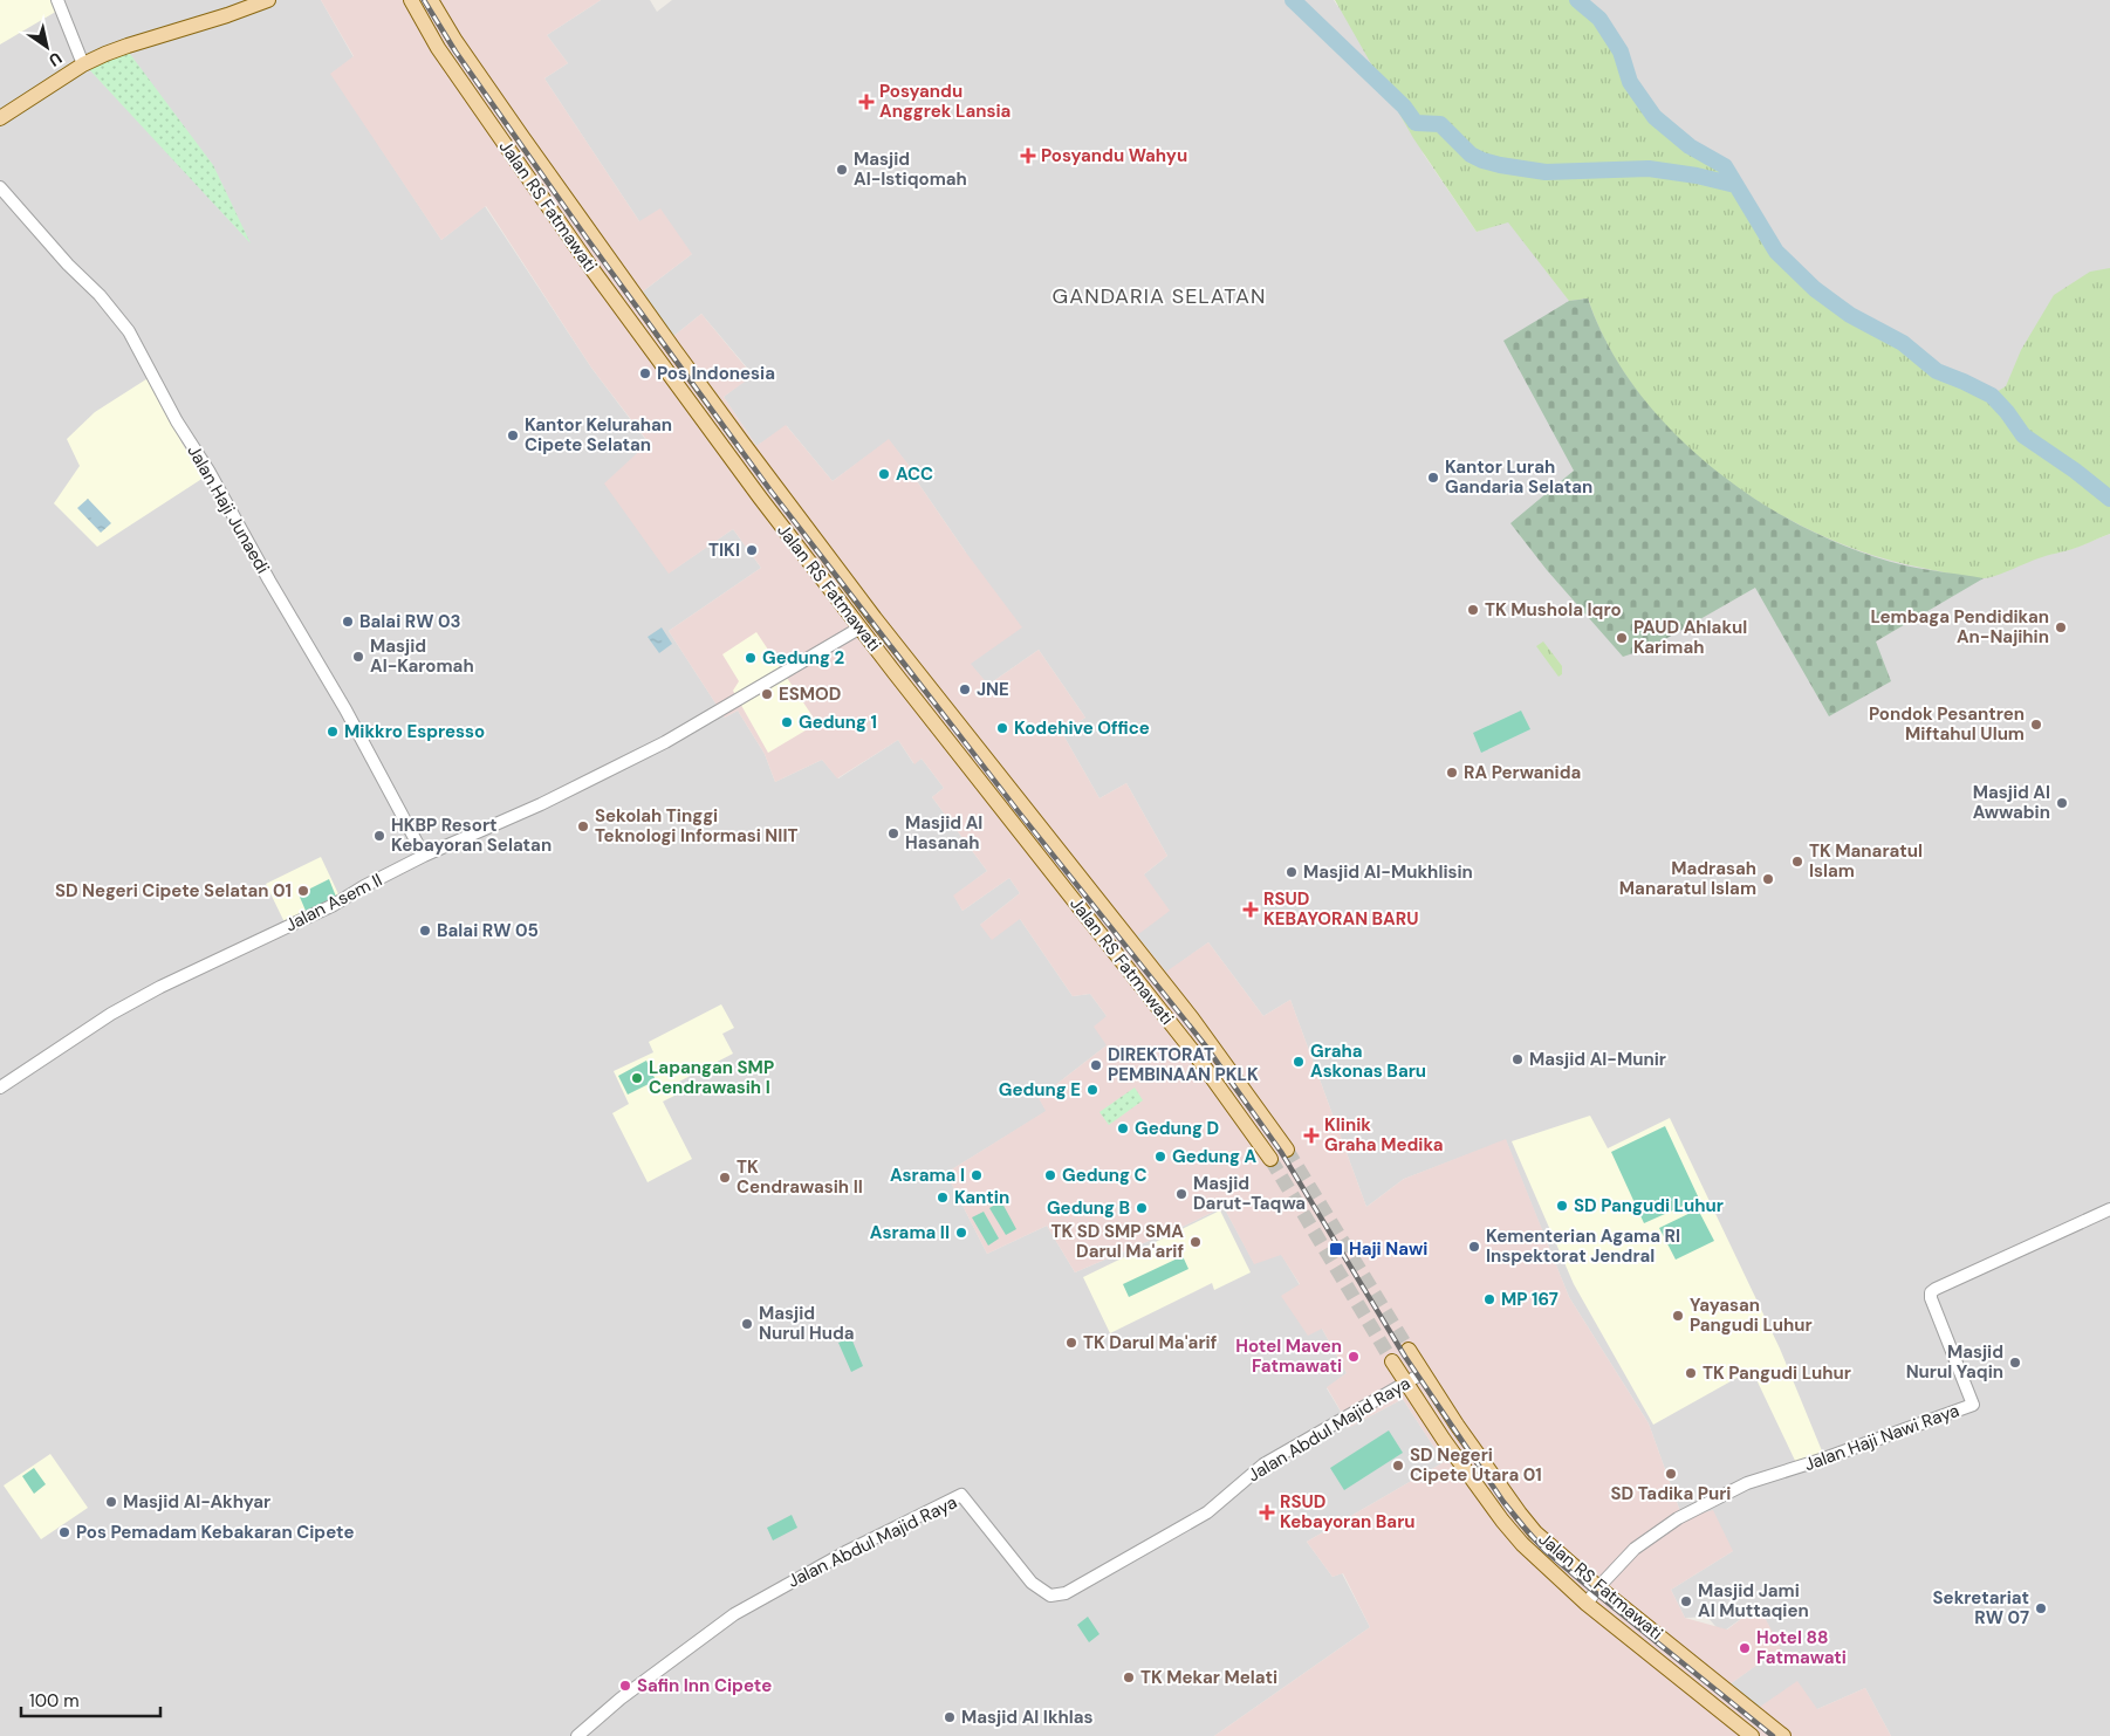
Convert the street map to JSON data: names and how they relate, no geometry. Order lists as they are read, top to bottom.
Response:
{
  "streets": {
    "main road": ["Jalan RS Fatmawati"],
    "street": [
      "Jalan Haji Junaedi",
      "Jalan Asem II",
      "Jalan Abdul Majid Raya",
      "Jalan Haji Nawi Raya"
    ]
  },
  "crossings": [
    ["Jalan RS Fatmawati", "Jalan Asem II"],
    ["Jalan RS Fatmawati", "Jalan Abdul Majid Raya"],
    ["Jalan RS Fatmawati", "Jalan Haji Nawi Raya"],
    ["Jalan Haji Junaedi", "Jalan Asem II"]
  ],
  "districts": ["GANDARIA SELATAN"],
  "places": {
    "health": [
      "Posyandu Anggrek Lansia",
      "Posyandu Wahyu",
      "RSUD KEBAYORAN BARU",
      "Klinik Graha Medika",
      "RSUD Kebayoran Baru"
    ],
    "other": [
      "Masjid Al-Istiqomah",
      "Pos Indonesia",
      "Kantor Kelurahan Cipete Selatan",
      "ACC",
      "Kantor Lurah Gandaria Selatan",
      "TIKI",
      "TK Mushola Iqro",
      "Balai RW 03",
      "Lembaga Pendidikan An-Najihin",
      "PAUD Ahlakul Karimah",
      "Masjid Al-Karomah",
      "Gedung 2",
      "JNE",
      "ESMOD",
      "Gedung 1",
      "Pondok Pesantren Miftahul Ulum",
      "Kodehive Office",
      "Mikkro Espresso",
      "RA Perwanida",
      "Masjid Al Awwabin",
      "Sekolah Tinggi Teknologi Informasi NIIT",
      "Masjid Al Hasanah",
      "HKBP Resort Kebayoran Selatan",
      "TK Manaratul Islam",
      "Masjid Al-Mukhlisin",
      "Madrasah Manaratul Islam",
      "SD Negeri Cipete Selatan 01",
      "Balai RW 05",
      "Masjid Al-Munir",
      "Graha Askonas Baru",
      "DIREKTORAT PEMBINAAN PKLK",
      "Lapangan SMP Cendrawasih I",
      "Gedung E",
      "Gedung D",
      "Gedung A",
      "Asrama I",
      "Gedung C",
      "TK Cendrawasih II",
      "Masjid Darut-Taqwa",
      "Kantin",
      "SD Pangudi Luhur",
      "Gedung B",
      "Asrama II",
      "TK SD SMP SMA Darul Ma'arif",
      "Kementerian Agama RI Inspektorat Jendral",
      "MP 167",
      "Yayasan Pangudi Luhur",
      "Masjid Nurul Huda",
      "TK Darul Ma'arif",
      "Hotel Maven Fatmawati",
      "Masjid Nurul Yaqin",
      "TK Pangudi Luhur",
      "SD Negeri Cipete Utara 01",
      "SD Tadika Puri",
      "Masjid Al-Akhyar",
      "Pos Pemadam Kebakaran Cipete",
      "Masjid Jami Al Muttaqien",
      "Sekretariat RW 07",
      "Hotel 88 Fatmawati",
      "TK Mekar Melati",
      "Safin Inn Cipete",
      "Masjid Al Ikhlas"
    ],
    "transit": ["Haji Nawi"]
  },
  "scale_bar": "100 m",
  "north": "bottom right"
}
